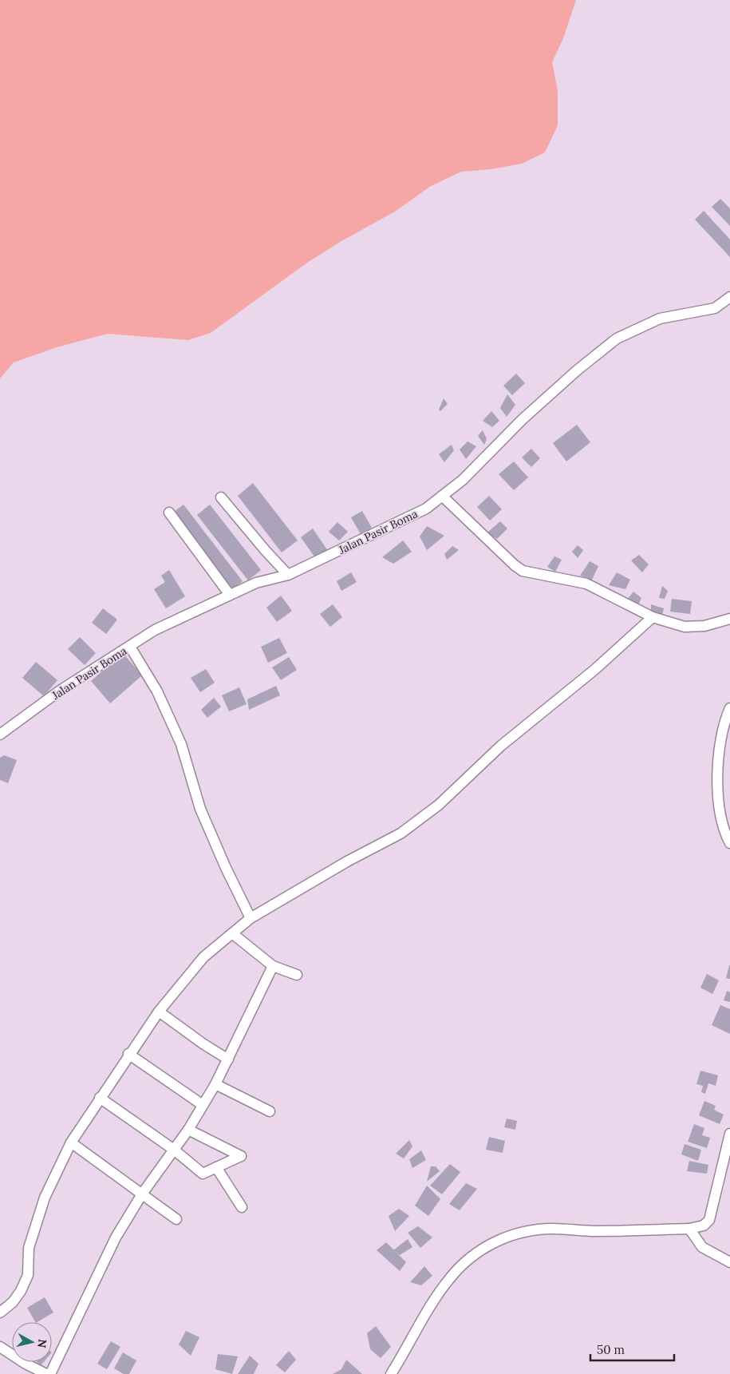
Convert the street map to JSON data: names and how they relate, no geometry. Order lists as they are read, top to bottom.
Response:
{
  "streets": {
    "street": ["Jalan Pasir Boma"]
  },
  "scale_bar": "50 m",
  "north": "right"
}
